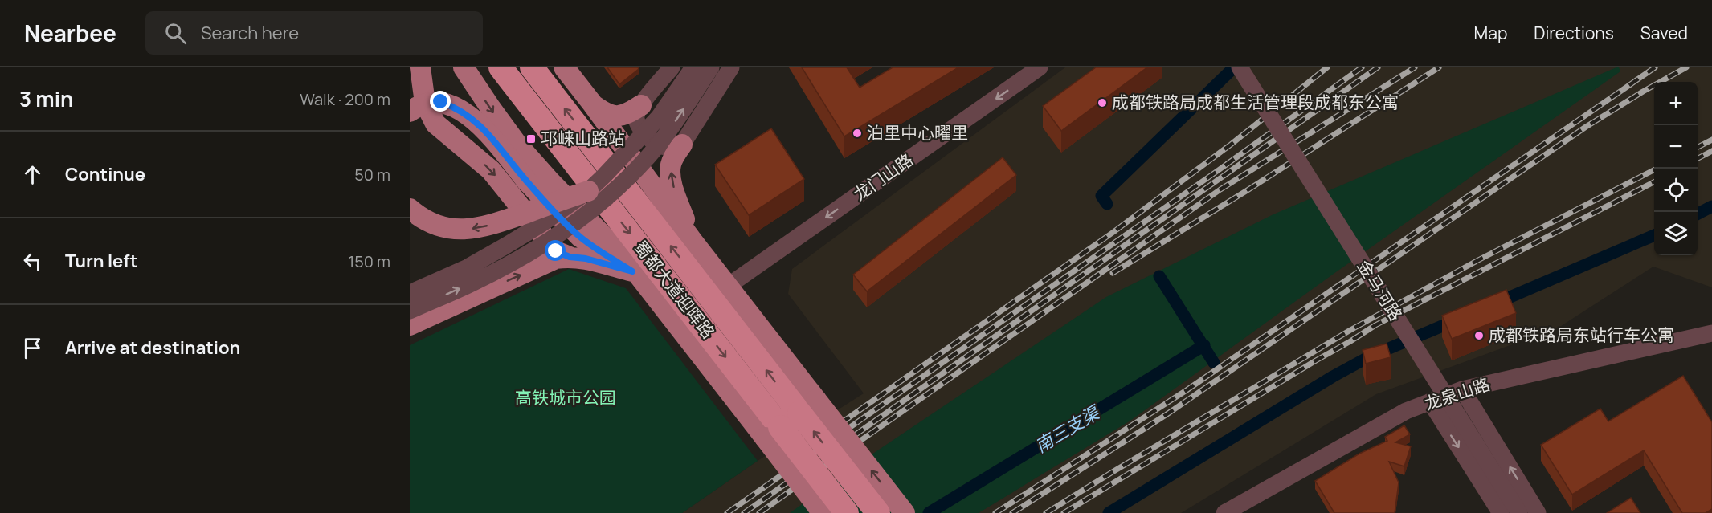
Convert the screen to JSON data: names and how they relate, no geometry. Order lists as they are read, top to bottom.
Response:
{
  "streets": {
    "highway": ["蜀都大道迎晖路"],
    "street": ["龙门山路", "金马河路", "龙泉山路"]
  },
  "crossings": [
    ["龙门山路", "蜀都大道迎晖路"]
  ],
  "one_way": ["龙门山路"],
  "water": ["南三支渠"],
  "parks": ["高铁城市公园"],
  "places": {
    "other": ["成都铁路局成都生活管理段成都东公寓", "泊里中心曜里", "成都铁路局东站行车公寓"],
    "transit": ["邛崃山路站"]
  },
  "page": {
    "header": "Nearbee",
    "search": "Search here",
    "nav": ["Map", "Directions", "Saved"],
    "heading": ["3 min", "Walk · 200 m"],
    "map_buttons": ["+", "−"],
    "list": [
      ["Continue", "50 m"],
      ["Turn left", "150 m"],
      "Arrive at destination"
    ]
  }
}
